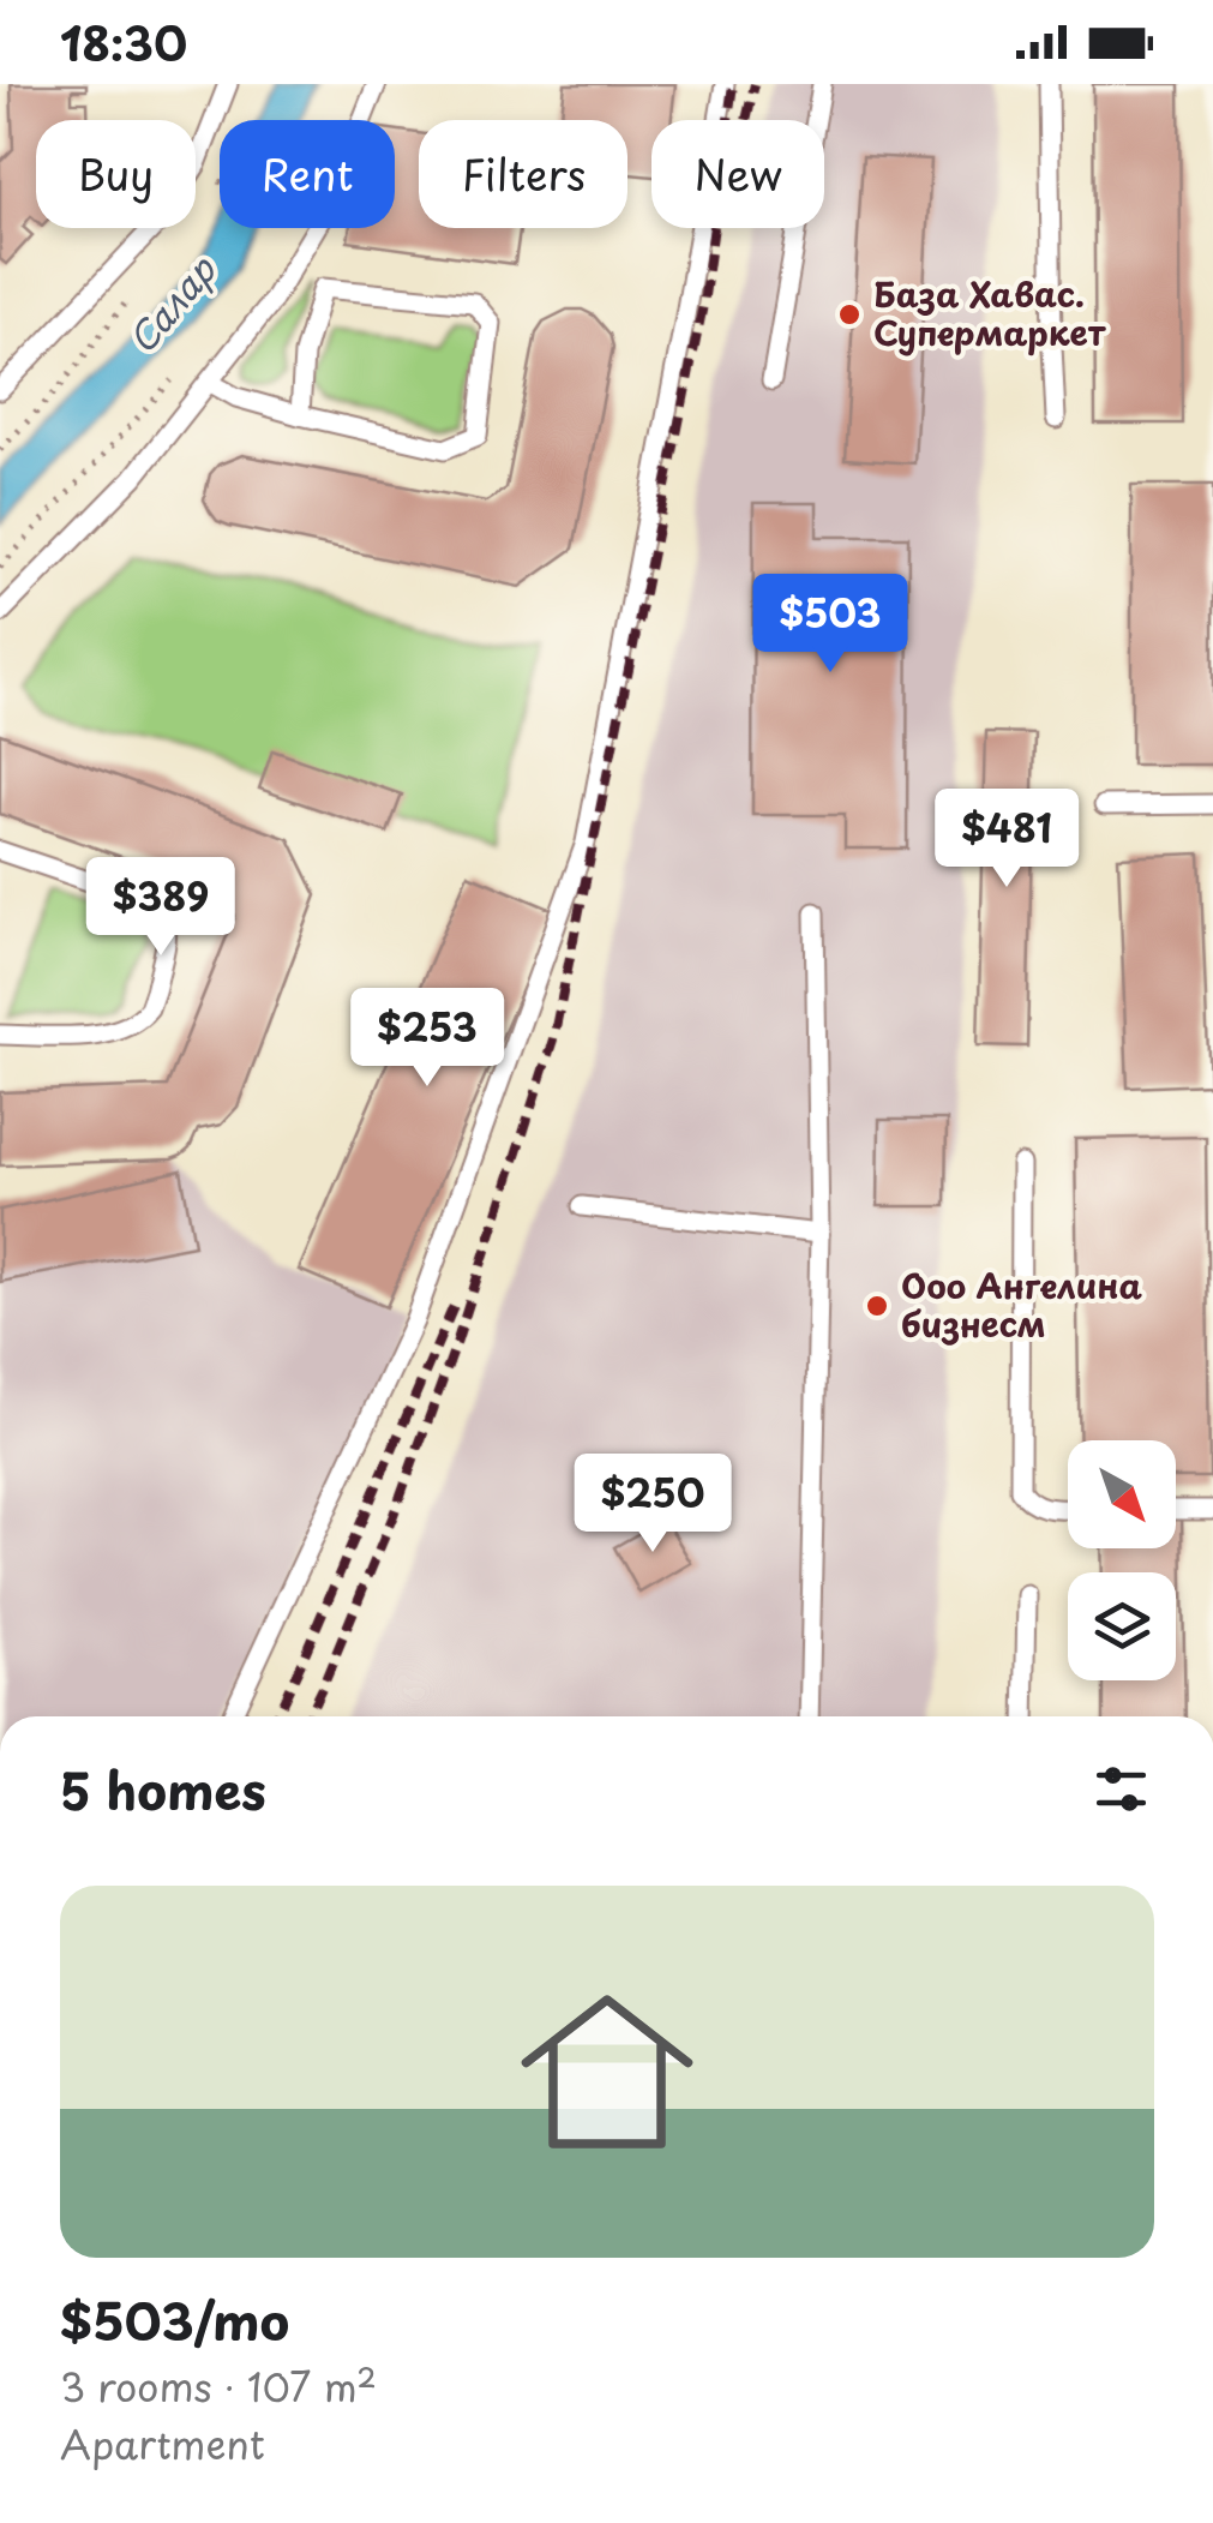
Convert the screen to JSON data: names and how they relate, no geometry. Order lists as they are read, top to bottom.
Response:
{
  "water": ["Салар"],
  "places": ["База Хавас. Супермаркет", "Ооо Ангелина бизнесм"],
  "north": "bottom right",
  "page": {
    "status": "18:30",
    "chip": [
      "Buy",
      "Rent",
      "Filters",
      "New"
    ],
    "price": [
      "$503",
      "$481",
      "$389",
      "$253",
      "$250"
    ],
    "heading": "5 homes",
    "list": [
      {
        "name": "$503/mo",
        "note": "3 rooms · 107 m² · Apartment"
      }
    ]
  }
}
